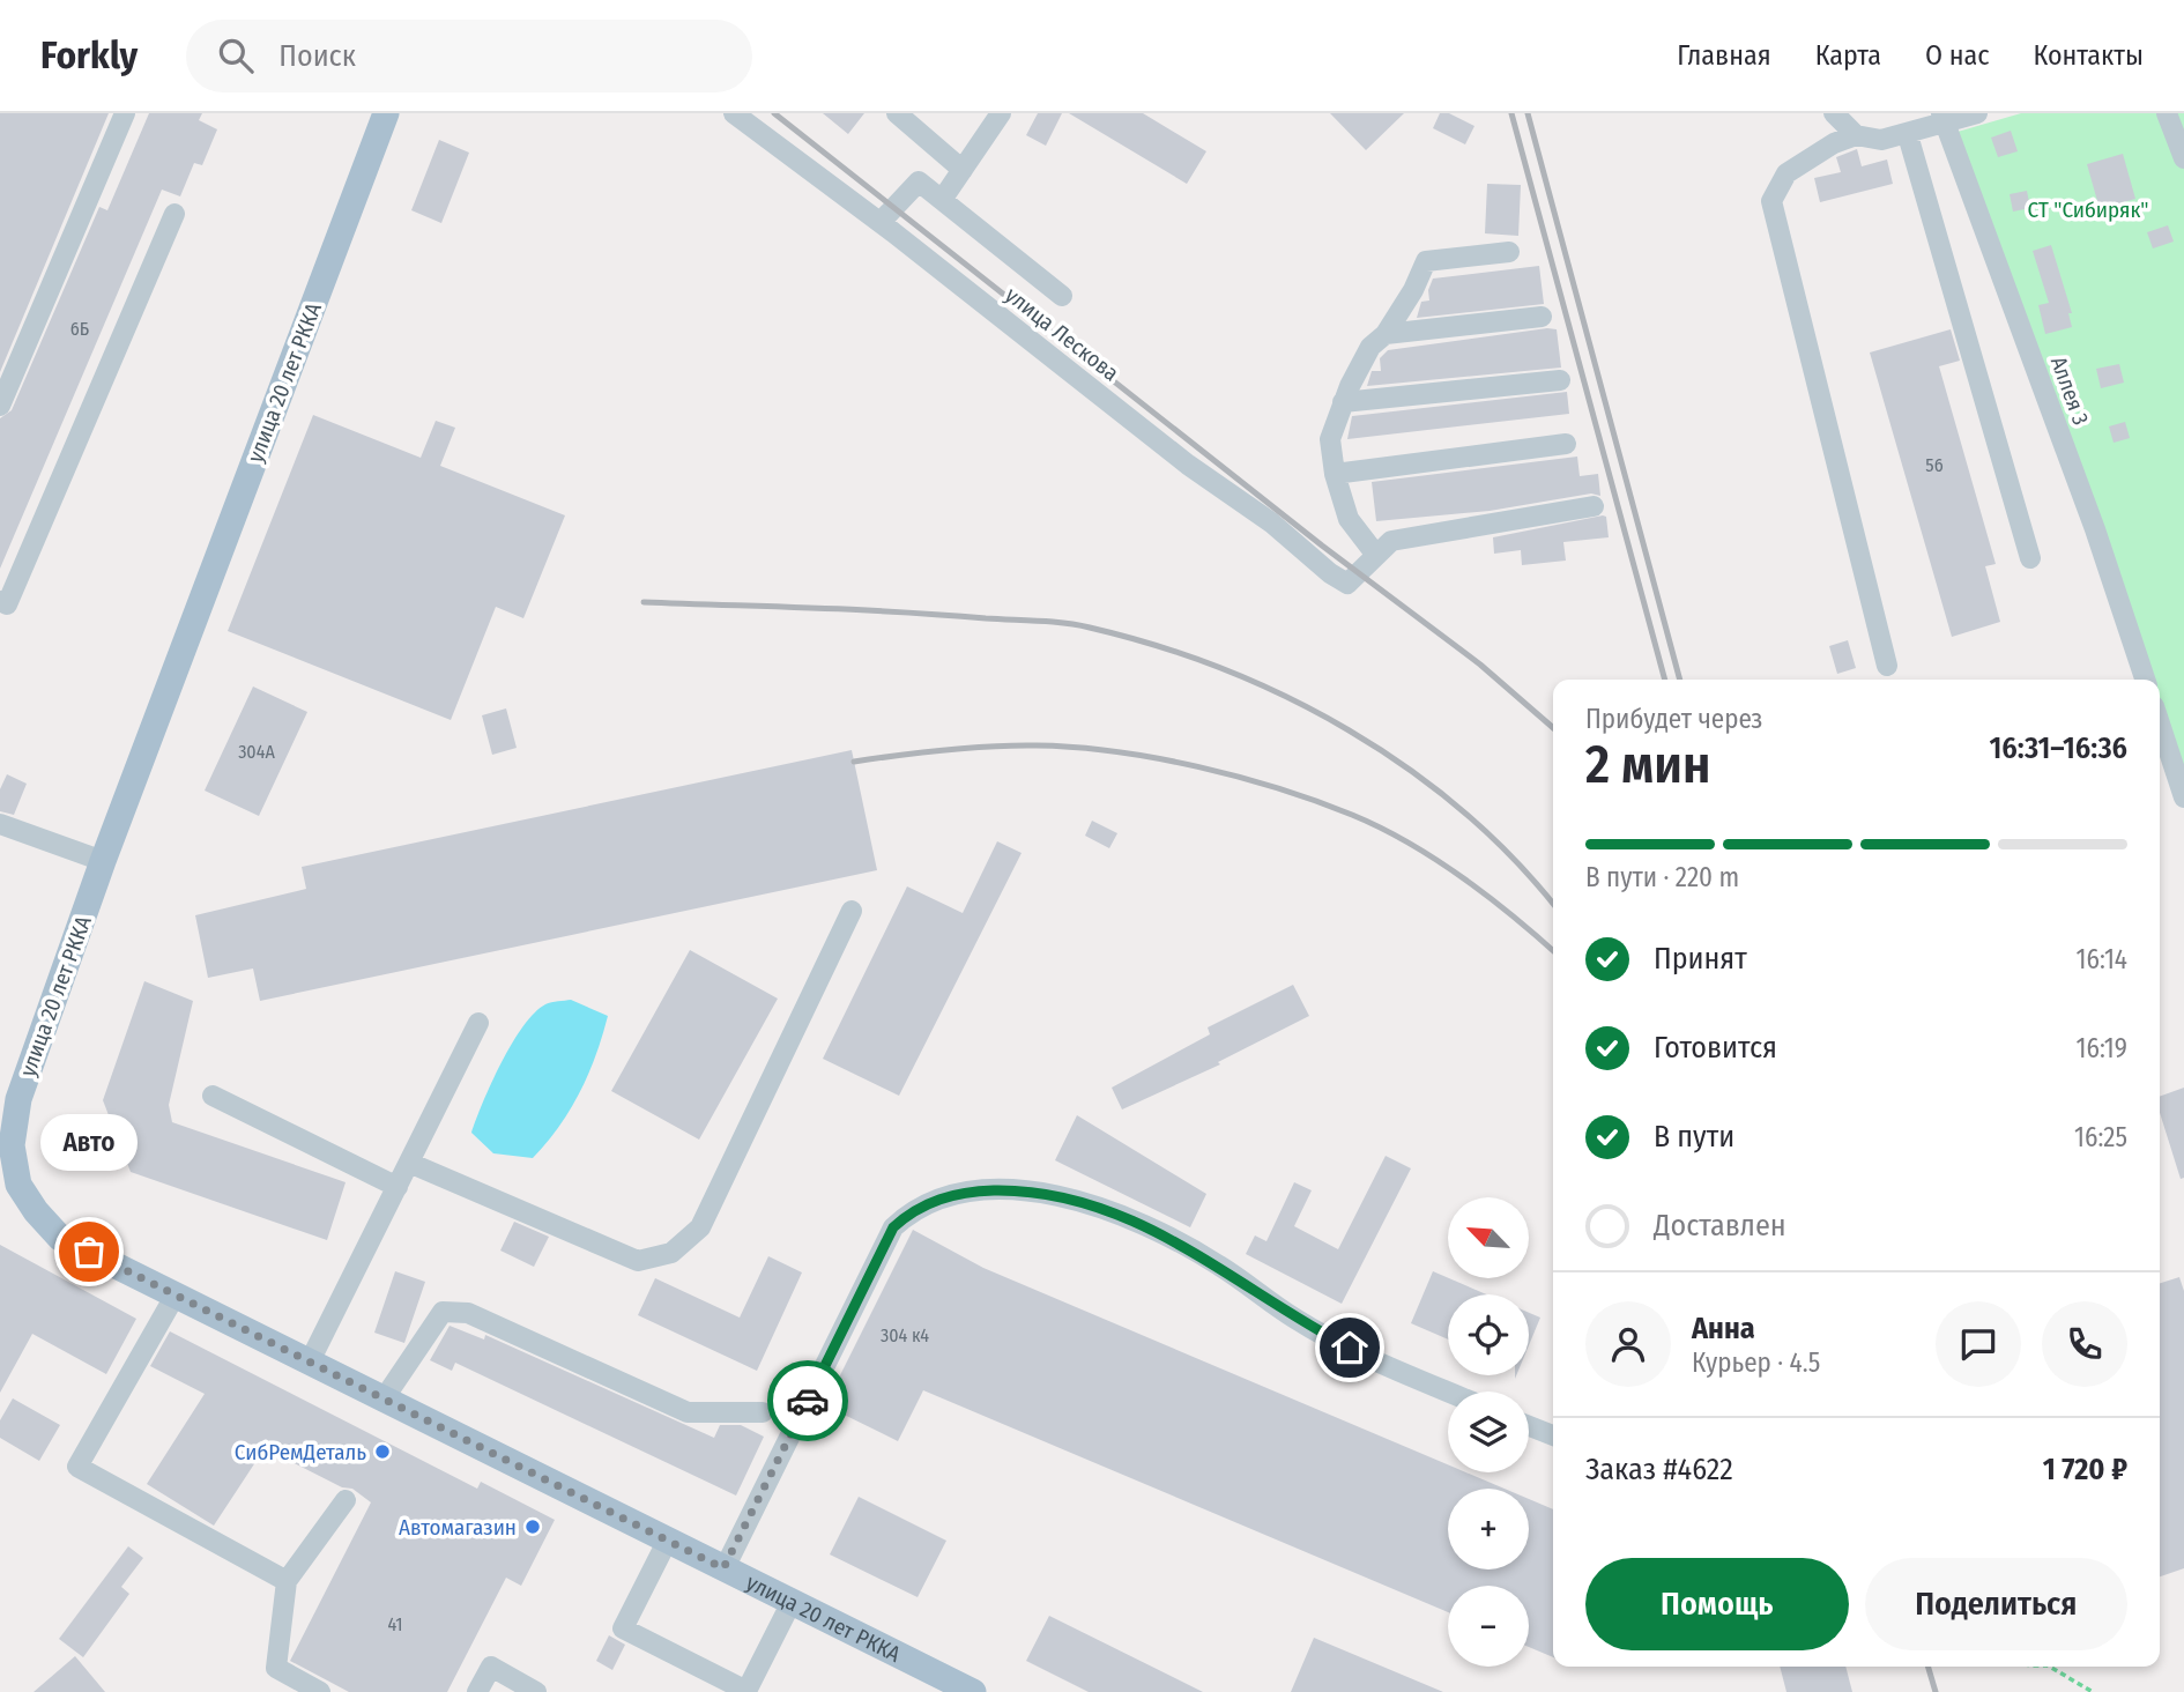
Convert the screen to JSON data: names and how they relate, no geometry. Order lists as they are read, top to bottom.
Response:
{
  "streets": {
    "main road": ["улица 20 лет РККА"],
    "street": ["улица Лескова", "Аллея 3"]
  },
  "parks": ["СТ \"Сибиряк\""],
  "places": ["Авто", "СибРемДеталь", "Автомагазин"],
  "house_numbers": [
    "6Б",
    "56",
    "304А",
    "304 к4",
    "41"
  ],
  "north": "top left",
  "page": {
    "header": "Forkly",
    "search": "Поиск",
    "nav": [
      "Главная",
      "Карта",
      "О нас",
      "Контакты"
    ],
    "heading": ["2 мин", "Прибудет через", "16:31–16:36"],
    "panel": [
      "Анна",
      "Курьер · 4.5",
      "Заказ #4622",
      "1 720 ₽"
    ],
    "bar": "В пути · 220 m",
    "list": [
      ["Принят", "16:14"],
      ["Готовится", "16:19"],
      ["В пути", "16:25"],
      "Доставлен"
    ],
    "bubble": "Авто",
    "map_buttons": ["+", "−"],
    "buttons": ["Помощь", "Поделиться"]
  }
}
